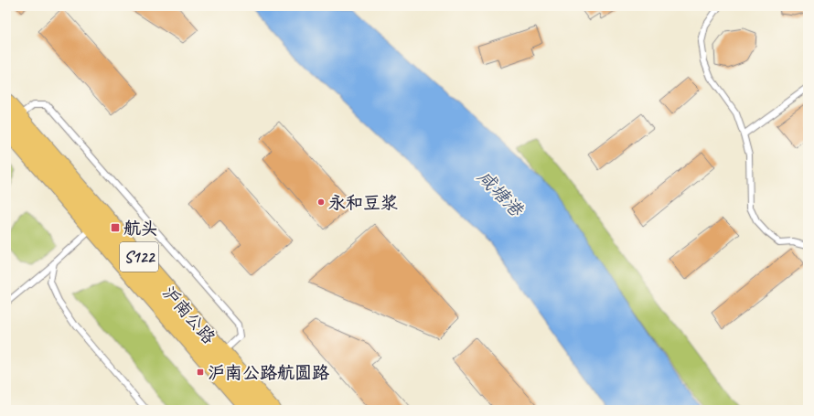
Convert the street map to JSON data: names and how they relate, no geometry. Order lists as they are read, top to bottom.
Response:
{
  "streets": {
    "main road": ["S122", "沪南公路"]
  },
  "water": ["咸塘港"],
  "places": {
    "other": ["永和豆浆"],
    "transit": ["航头", "沪南公路航圆路"]
  }
}
